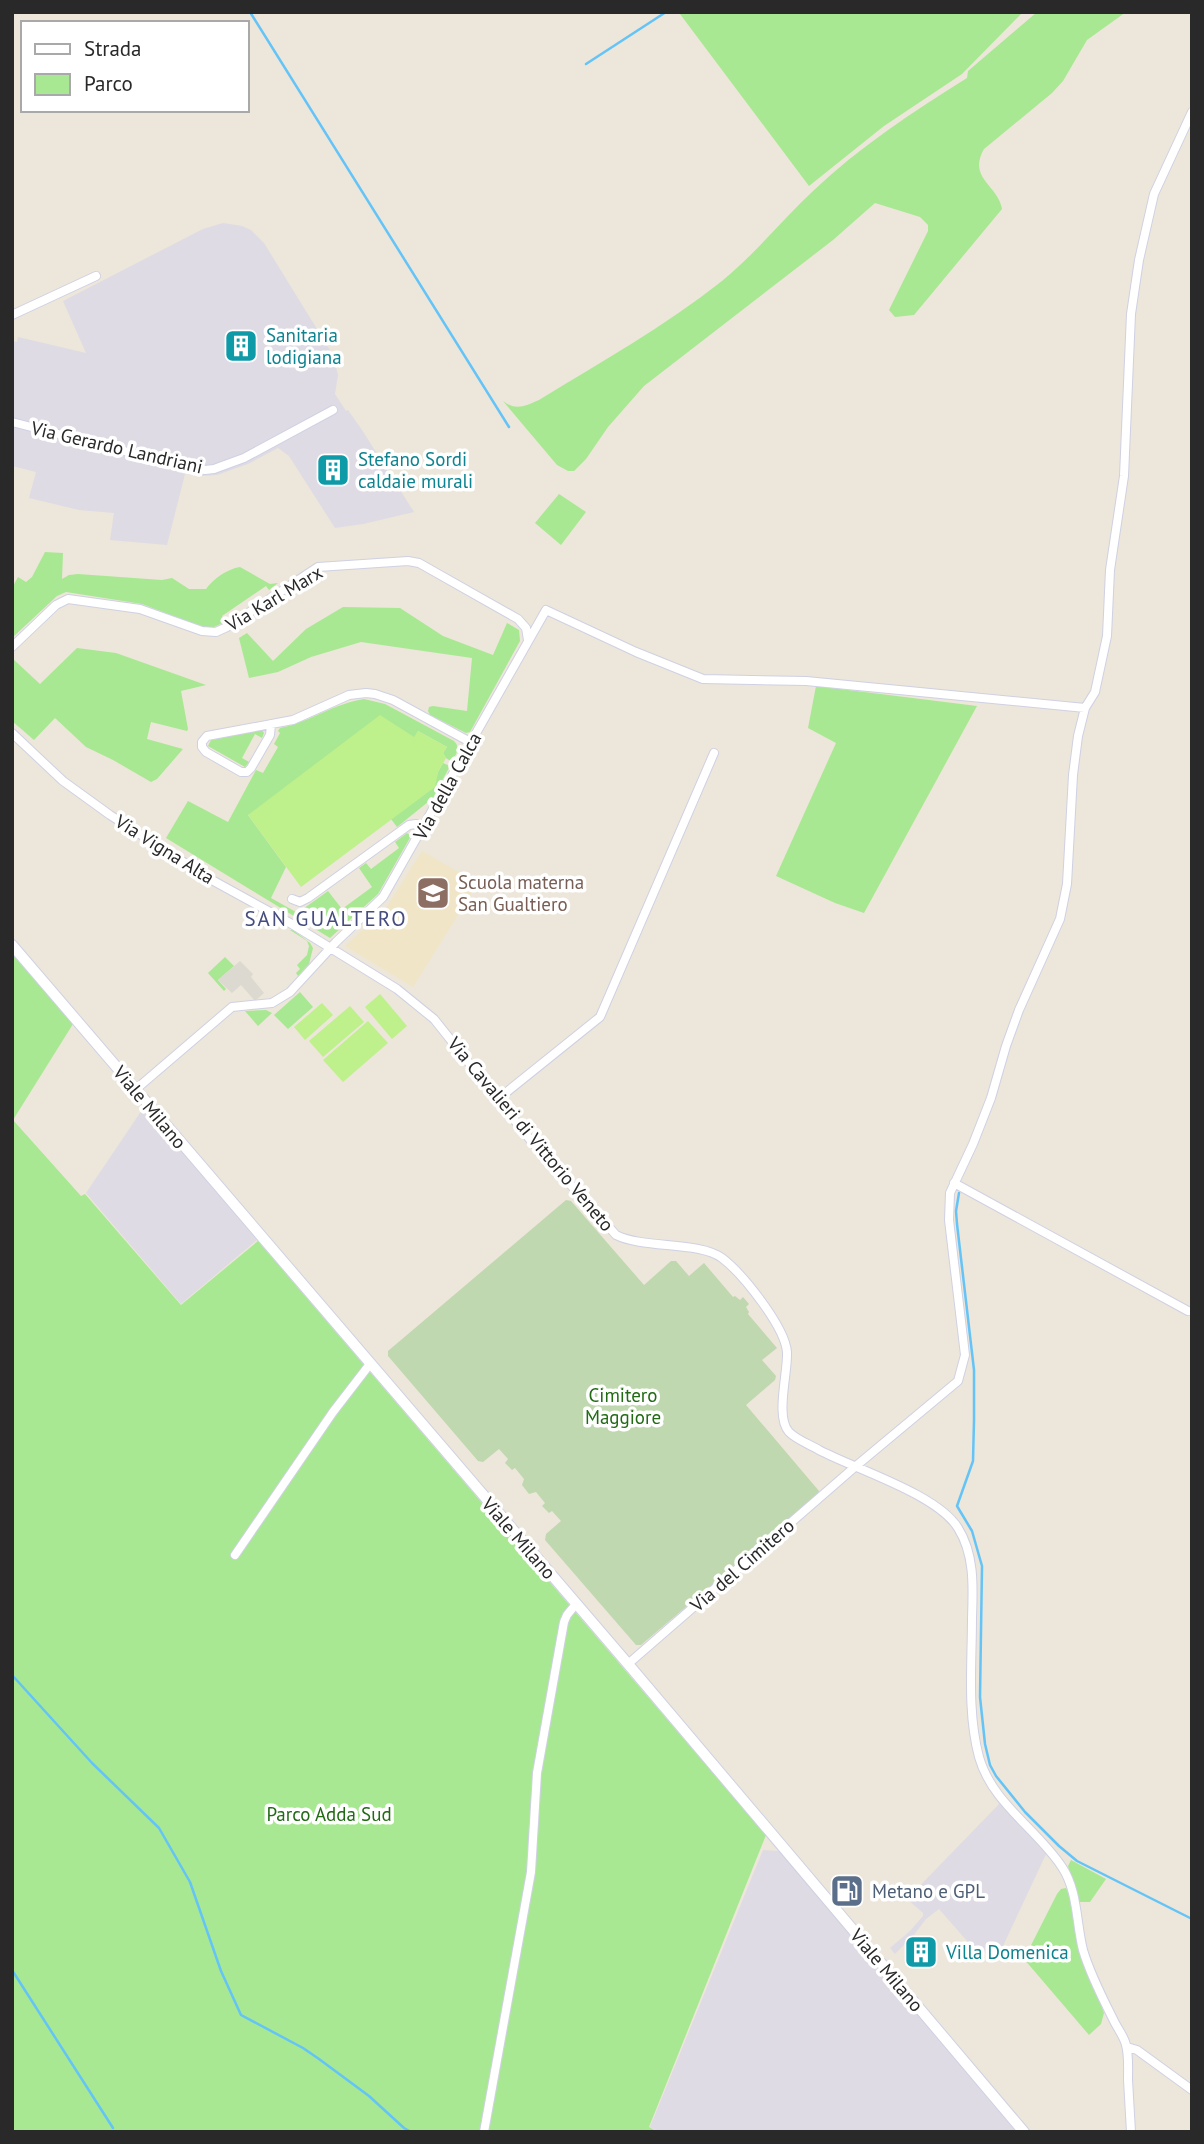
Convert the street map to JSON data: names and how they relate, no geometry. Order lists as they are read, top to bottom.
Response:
{
  "streets": {
    "street": [
      "Via Gerardo Landriani",
      "Via Karl Marx",
      "Via della Calca",
      "Via Vigna Alta",
      "Viale Milano",
      "Via Cavalieri di Vittorio Veneto",
      "Via del Cimitero"
    ]
  },
  "crossings": [
    ["Via Karl Marx", "Via della Calca"],
    ["Via della Calca", "Via Vigna Alta"],
    ["Via della Calca", "Viale Milano"],
    ["Via della Calca", "Via Cavalieri di Vittorio Veneto"],
    ["Via della Calca", "Via del Cimitero"],
    ["Via Vigna Alta", "Via Cavalieri di Vittorio Veneto"],
    ["Viale Milano", "Via del Cimitero"],
    ["Via Cavalieri di Vittorio Veneto", "Via del Cimitero"]
  ],
  "districts": ["SAN GUALTERO"],
  "parks": ["Cimitero Maggiore", "Parco Adda Sud"],
  "places": {
    "building": ["Sanitaria lodigiana", "Stefano Sordi caldaie murali", "Villa Domenica"],
    "school or university": ["Scuola materna San Gualtiero"],
    "fuel station": ["Metano e GPL"]
  },
  "legend": ["Strada", "Parco"]
}
